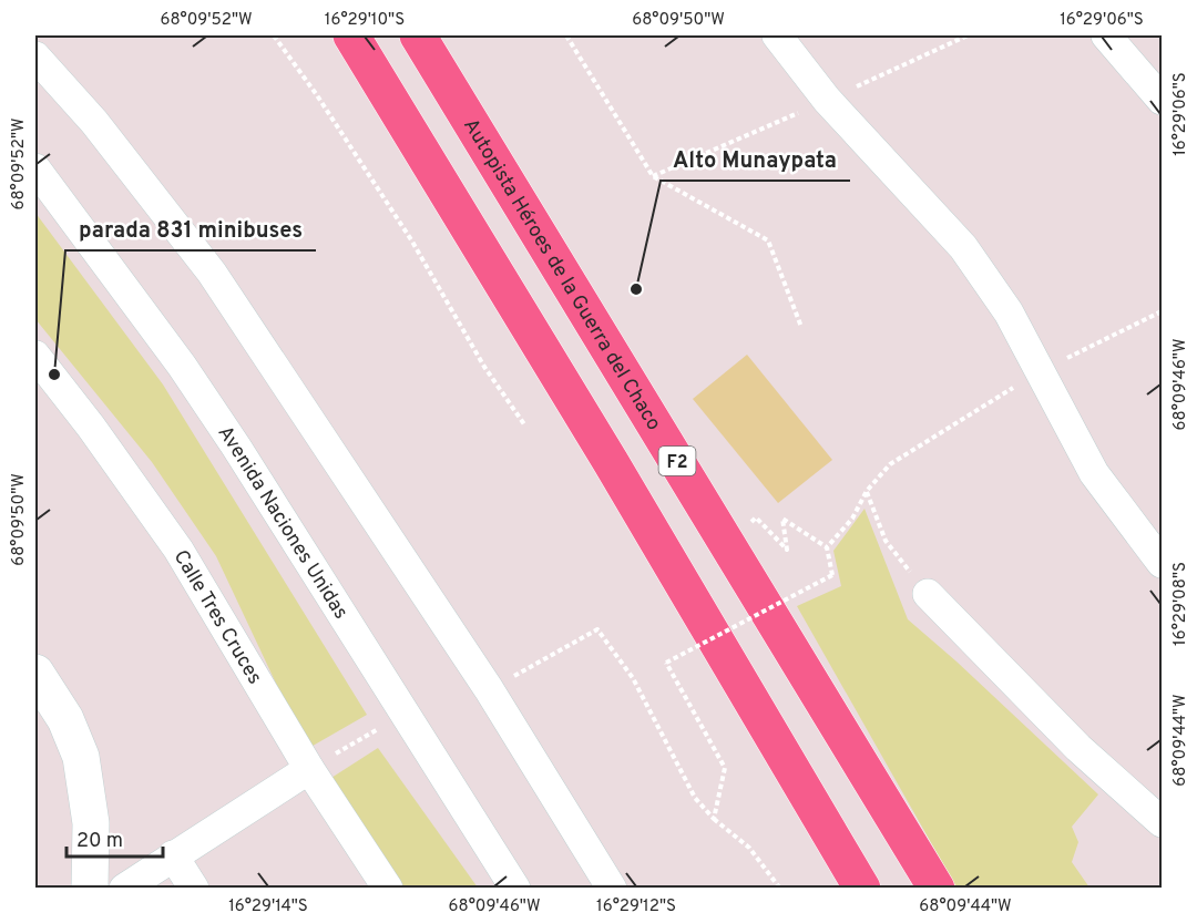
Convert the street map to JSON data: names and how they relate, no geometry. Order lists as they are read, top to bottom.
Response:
{
  "streets": {
    "highway": ["Autopista Héroes de la Guerra del Chaco", "F2"],
    "street": ["Avenida Naciones Unidas", "Calle Tres Cruces"]
  },
  "places": ["Alto Munaypata", "parada 831 minibuses"],
  "scale_bar": "20 m",
  "coordinates": [
    "68°09'52\"W",
    "16°29'10\"S",
    "68°09'50\"W",
    "16°29'06\"S",
    "68°09'46\"W",
    "16°29'08\"S",
    "68°09'44\"W",
    "16°29'14\"S",
    "16°29'12\"S"
  ]
}
